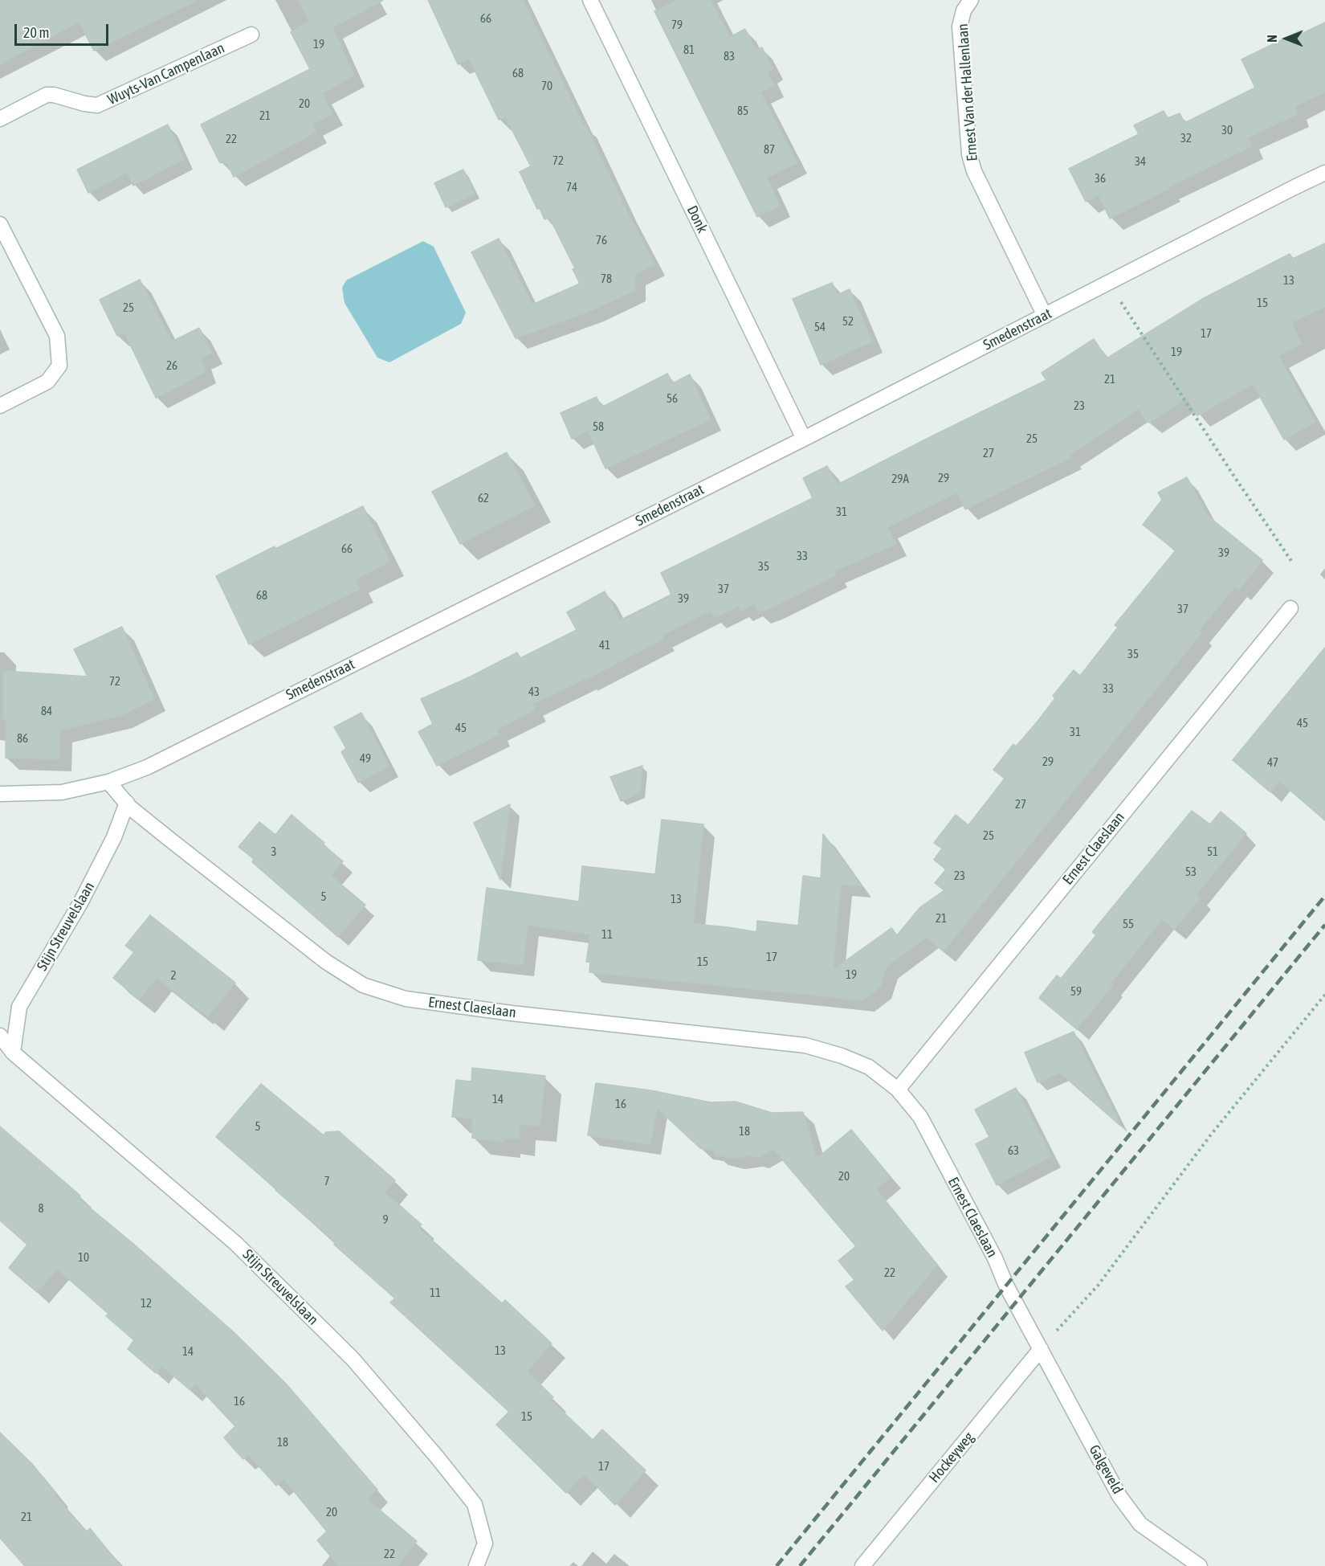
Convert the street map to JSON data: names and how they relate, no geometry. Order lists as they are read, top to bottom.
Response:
{
  "streets": {
    "street": [
      "Wuyts-Van Campenlaan",
      "Ernest Van der Hallenlaan",
      "Donk",
      "Smedenstraat",
      "Ernest Claeslaan",
      "Stijn Streuvelslaan",
      "Hockeyweg",
      "Galgeveld"
    ]
  },
  "crossings": [
    ["Ernest Van der Hallenlaan", "Smedenstraat"],
    ["Donk", "Smedenstraat"],
    ["Smedenstraat", "Ernest Claeslaan"],
    ["Ernest Claeslaan", "Stijn Streuvelslaan"],
    ["Ernest Claeslaan", "Hockeyweg"],
    ["Ernest Claeslaan", "Galgeveld"],
    ["Hockeyweg", "Galgeveld"]
  ],
  "house_numbers": [
    "66",
    "79",
    "19",
    "81",
    "83",
    "68",
    "70",
    "20",
    "85",
    "21",
    "30",
    "32",
    "22",
    "87",
    "72",
    "34",
    "36",
    "74",
    "76",
    "78",
    "13",
    "15",
    "25",
    "52",
    "54",
    "17",
    "19",
    "26",
    "21",
    "56",
    "23",
    "58",
    "25",
    "27",
    "29",
    "29A",
    "62",
    "31",
    "66",
    "39",
    "33",
    "35",
    "37",
    "68",
    "39",
    "37",
    "41",
    "35",
    "72",
    "33",
    "43",
    "84",
    "45",
    "45",
    "31",
    "86",
    "49",
    "29",
    "47",
    "27",
    "25",
    "3",
    "51",
    "53",
    "23",
    "5",
    "13",
    "21",
    "55",
    "11",
    "17",
    "15",
    "19",
    "2",
    "59",
    "14",
    "16",
    "5",
    "18",
    "63",
    "20",
    "7",
    "8",
    "9",
    "10",
    "22",
    "11",
    "12",
    "13",
    "14",
    "16",
    "15",
    "18",
    "17",
    "20",
    "21",
    "22"
  ],
  "scale_bar": "20 m",
  "north": "left"
}
